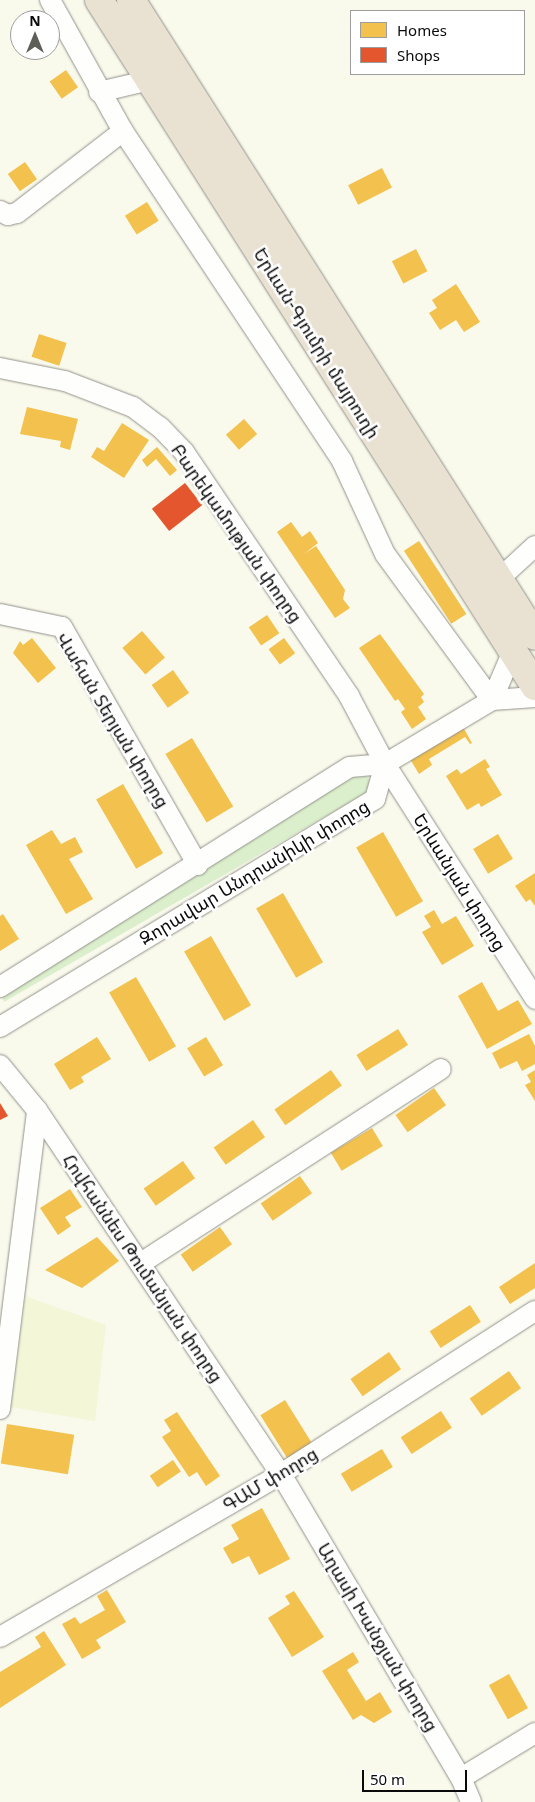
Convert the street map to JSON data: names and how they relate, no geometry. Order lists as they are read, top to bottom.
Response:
{
  "streets": {
    "highway": ["Երևան-Գյումրի մայրուղի"],
    "street": [
      "Բարեկամության փողոց",
      "Վահան Տերյան փողոց",
      "Զորավար Անդրանիկի փողոց",
      "Երևանյան փողոց",
      "Հովհաննես Թումանյան փողոց",
      "ԳԱՄ փողոց",
      "Աղասի Խանջյան փողոց"
    ]
  },
  "crossings": [
    ["Բարեկամության փողոց", "Զորավար Անդրանիկի փողոց"],
    ["Բարեկամության փողոց", "Երևանյան փողոց"],
    ["Վահան Տերյան փողոց", "Զորավար Անդրանիկի փողոց"],
    ["Զորավար Անդրանիկի փողոց", "Երևանյան փողոց"],
    ["Հովհաննես Թումանյան փողոց", "ԳԱՄ փողոց"],
    ["Հովհաննես Թումանյան փողոց", "Աղասի Խանջյան փողոց"],
    ["ԳԱՄ փողոց", "Աղասի Խանջյան փողոց"]
  ],
  "legend": ["Homes", "Shops"],
  "scale_bar": "50 m",
  "north": "top"
}
